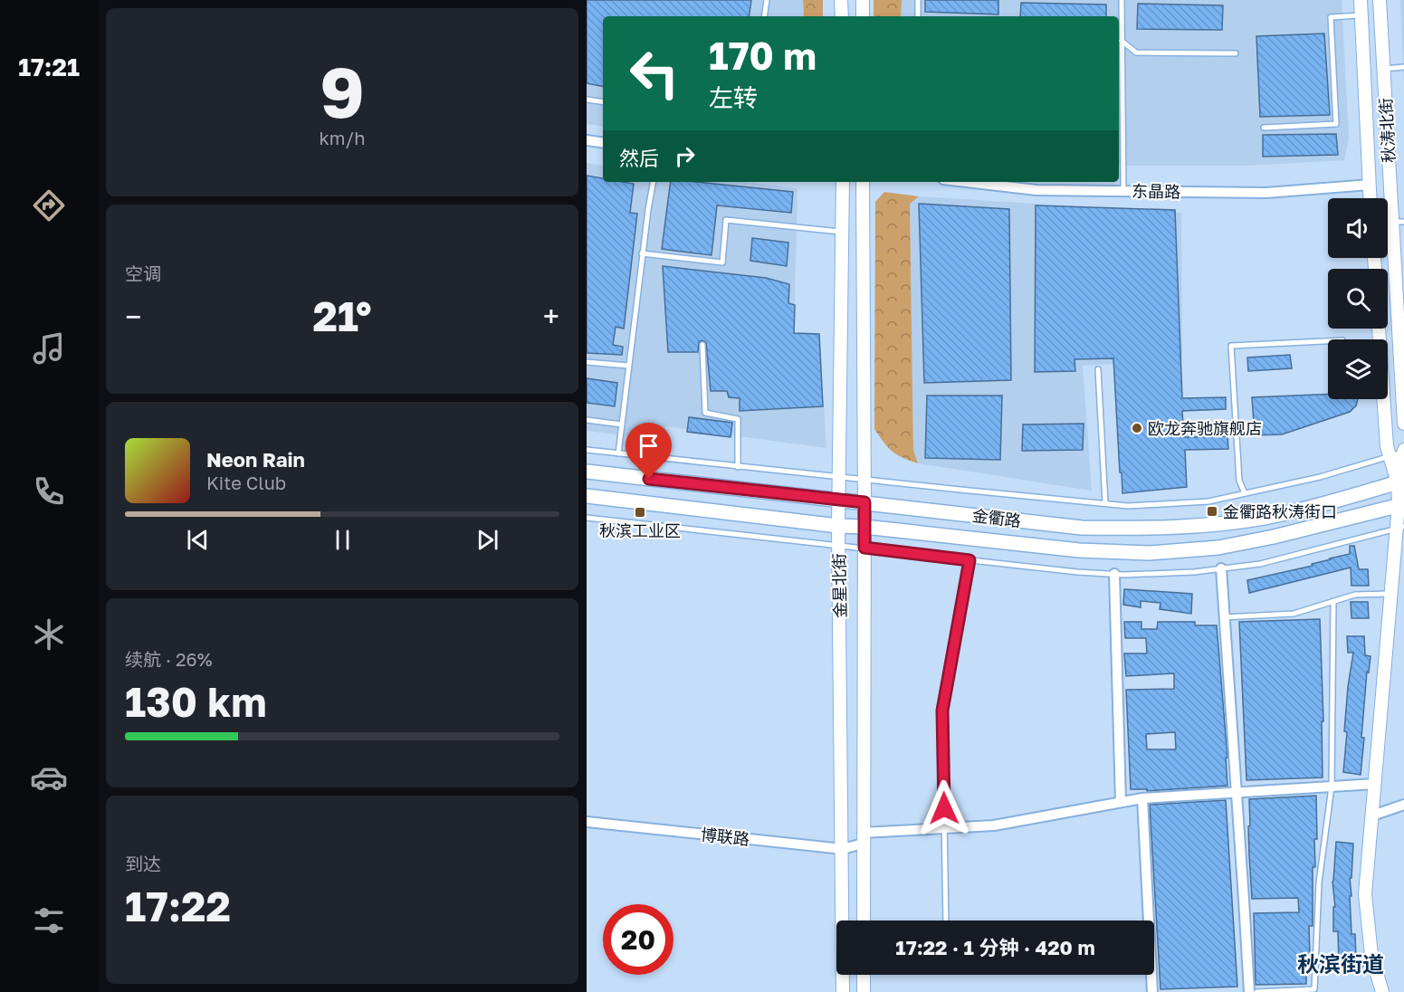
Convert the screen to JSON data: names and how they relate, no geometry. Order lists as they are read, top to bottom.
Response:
{
  "streets": {
    "main road": ["秋涛北街", "金衢路", "金星北街"],
    "street": ["东晶路", "博联路"]
  },
  "crossings": [
    ["秋涛北街", "东晶路"],
    ["金衢路", "金星北街"],
    ["金星北街", "博联路"]
  ],
  "districts": ["秋滨街道"],
  "places": {
    "other": ["欧龙奔驰旗舰店"],
    "transit": ["金衢路秋涛街口", "秋滨工业区"]
  },
  "page": {
    "tabs": "17:21",
    "tile": [
      ["9", "km/h"],
      "空调",
      ["续航 · 26%", "130 km"],
      ["到达", "17:22"]
    ],
    "turn": ["170 m", "左转"],
    "then": "然后",
    "heat": ["−", "21°", "+"],
    "song": ["Neon Rain", "Kite Club"],
    "limit": "20",
    "trip": "17:22 · 1 分钟 · 420 m"
  }
}
